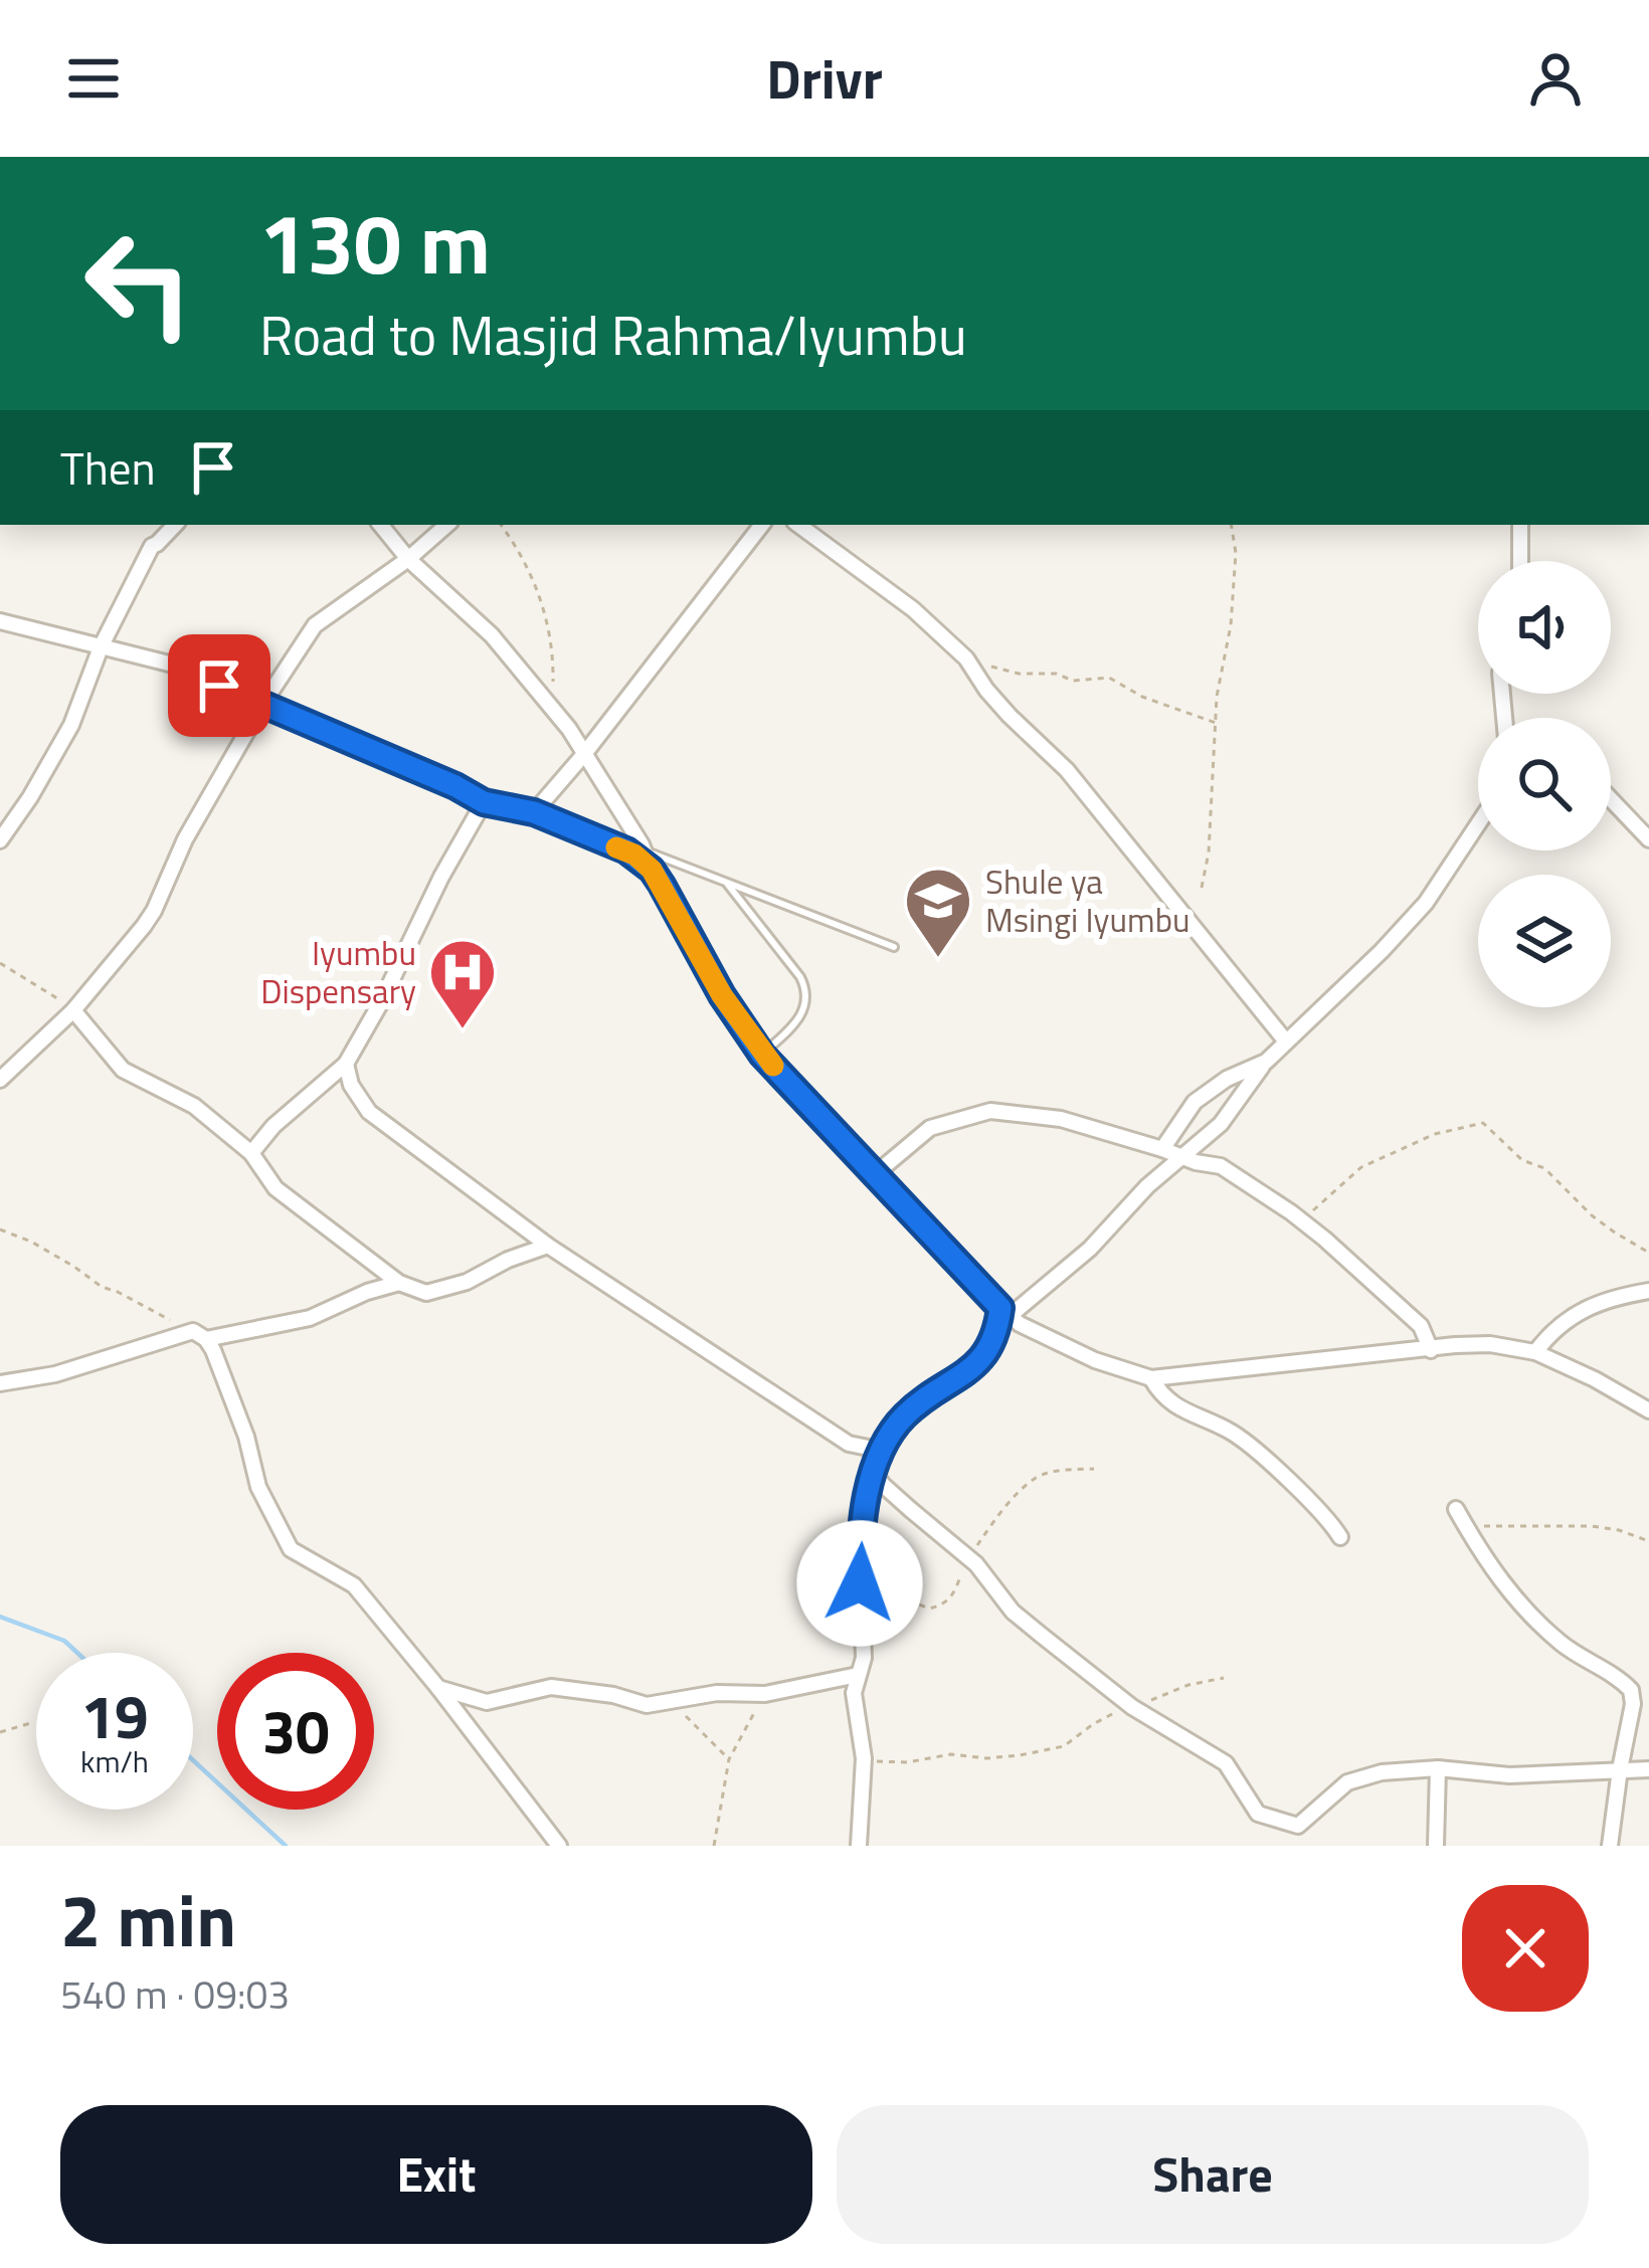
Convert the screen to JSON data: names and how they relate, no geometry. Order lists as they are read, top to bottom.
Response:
{
  "places": {
    "school or university": ["Shule ya Msingi Iyumbu"],
    "hospital": ["Iyumbu Dispensary"]
  },
  "page": {
    "header": "Drivr",
    "turn": ["130 m", "Road to Masjid Rahma/Iyumbu"],
    "then": "Then",
    "speed": "19 km/h",
    "limit": "30",
    "heading": ["2 min", "540 m · 09:03"],
    "buttons": ["Exit", "Share"]
  }
}
